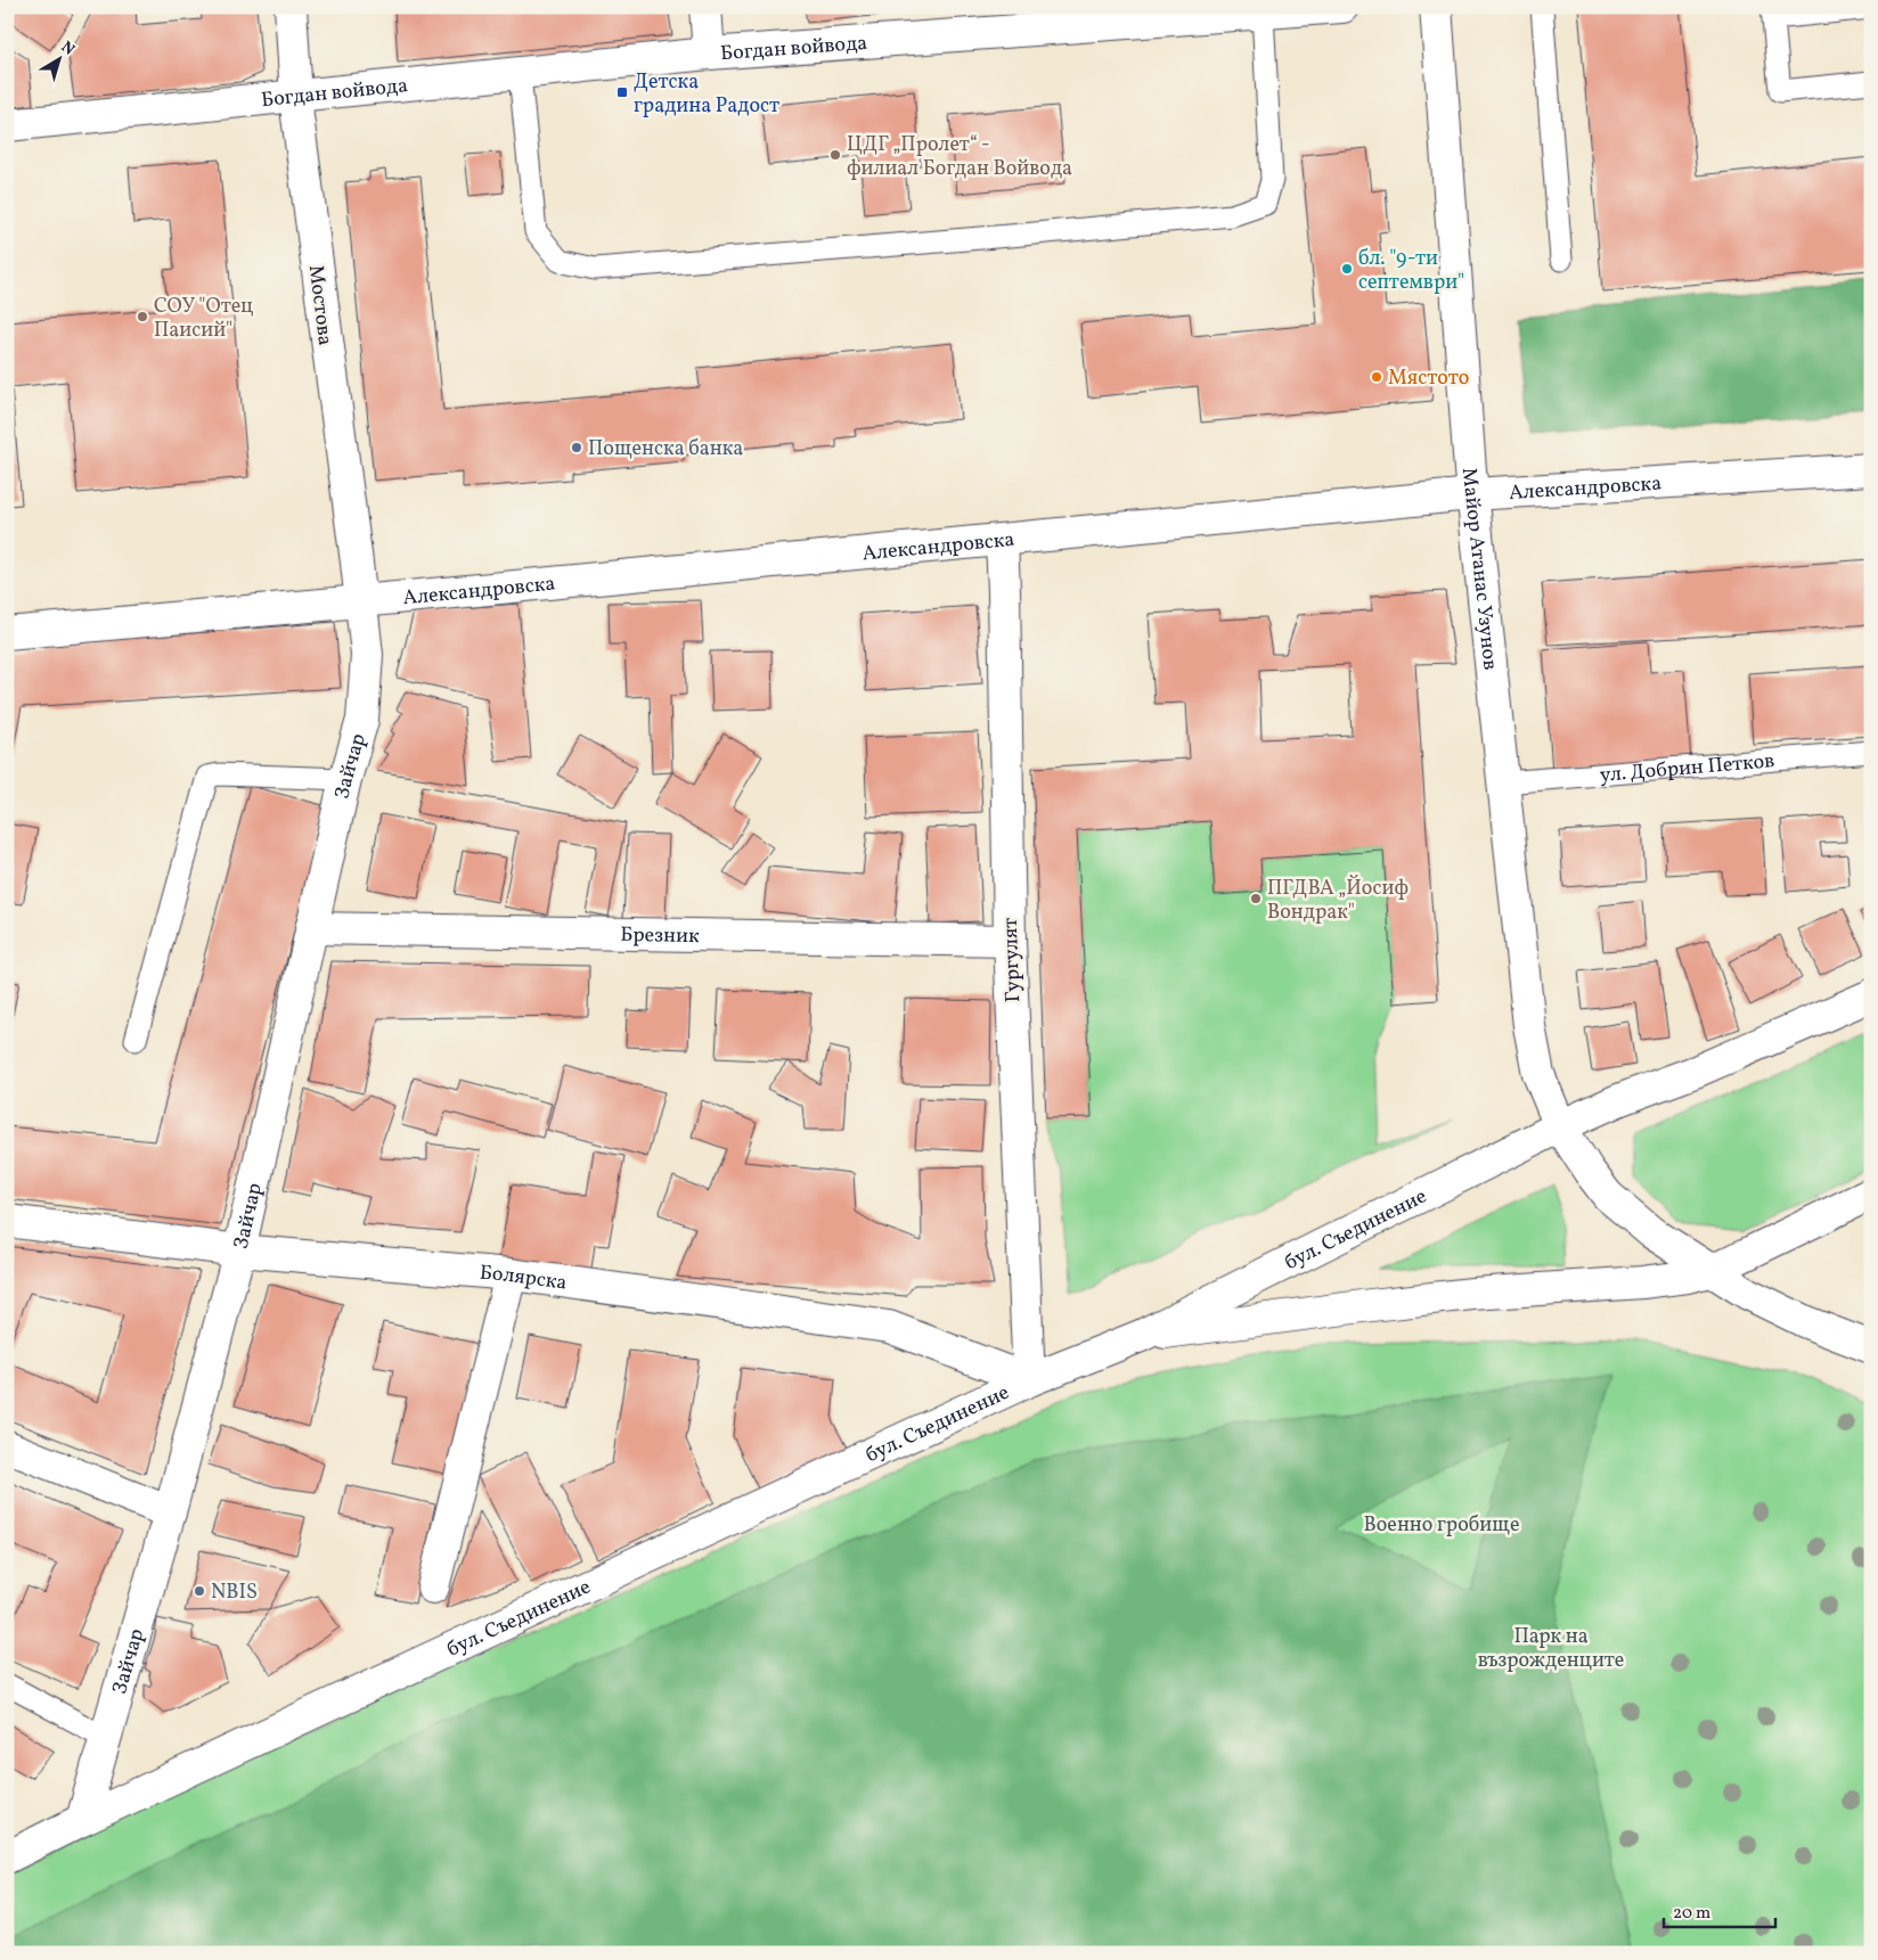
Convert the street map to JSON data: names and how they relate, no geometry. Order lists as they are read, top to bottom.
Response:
{
  "streets": {
    "street": [
      "Богдан войвода",
      "Мостова",
      "Александровска",
      "Майор Атанас Узунов",
      "Зайчар",
      "Брезник",
      "Гургулят",
      "бул. Съединение",
      "Болярска"
    ],
    "lane": ["ул. Добрин Петков"]
  },
  "crossings": [
    ["Богдан войвода", "Мостова"],
    ["Мостова", "Александровска"],
    ["Мостова", "Зайчар"],
    ["Александровска", "Майор Атанас Узунов"],
    ["Александровска", "Зайчар"],
    ["Александровска", "Гургулят"],
    ["Майор Атанас Узунов", "ул. Добрин Петков"],
    ["Майор Атанас Узунов", "бул. Съединение"],
    ["Зайчар", "Брезник"],
    ["Зайчар", "бул. Съединение"],
    ["Зайчар", "Болярска"],
    ["Брезник", "Гургулят"],
    ["Гургулят", "бул. Съединение"],
    ["Гургулят", "Болярска"],
    ["бул. Съединение", "Болярска"]
  ],
  "parks": ["Военно гробище", "Парк на възрожденците"],
  "places": {
    "transit": ["Детска градина Радост"],
    "other": [
      "ЦДГ „Пролет“ - филиал Богдан Войвода",
      "бл. \"9-ти септември\"",
      "СОУ \"Отец Паисий\"",
      "Мястото",
      "Пощенска банка",
      "ПГДВА „Йосиф Вондрак\"",
      "NBIS"
    ]
  },
  "scale_bar": "20 m",
  "north": "top right"
}
